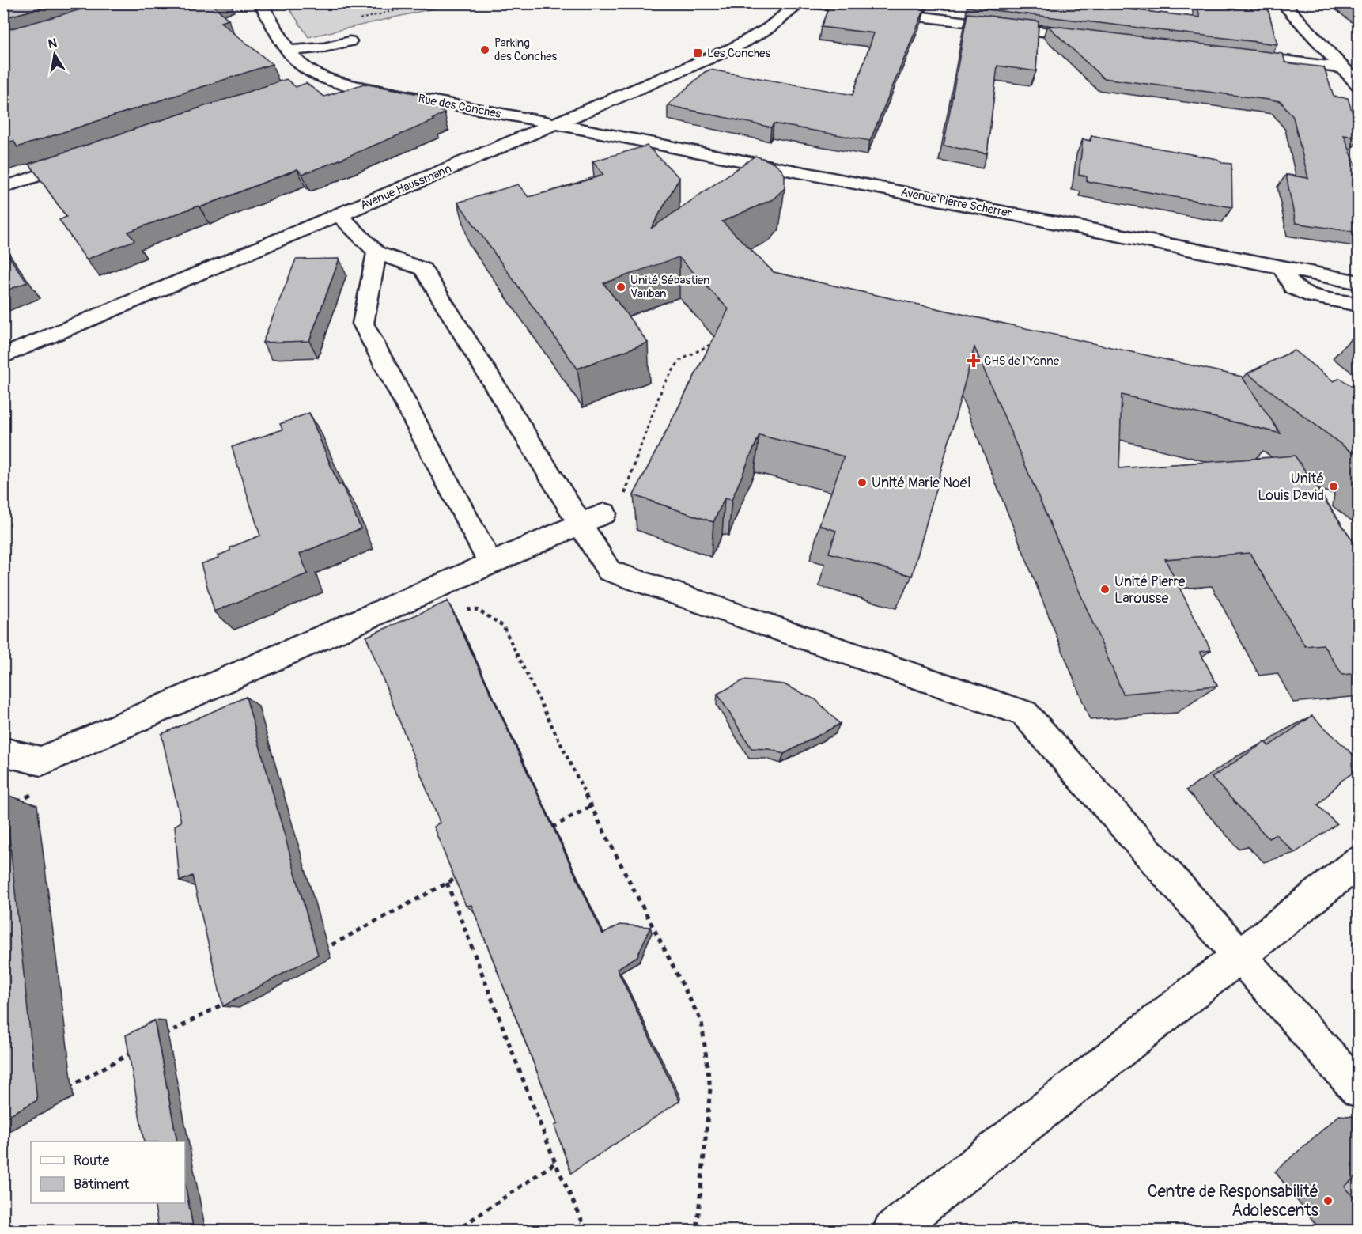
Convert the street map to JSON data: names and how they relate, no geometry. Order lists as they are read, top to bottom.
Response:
{
  "streets": {
    "street": ["Rue des Conches", "Avenue Haussmann", "Avenue Pierre Scherrer"]
  },
  "crossings": [
    ["Rue des Conches", "Avenue Haussmann"],
    ["Rue des Conches", "Avenue Pierre Scherrer"],
    ["Avenue Haussmann", "Avenue Pierre Scherrer"]
  ],
  "places": {
    "other": [
      "Parking des Conches",
      "Unité Sébastien Vauban",
      "Unité Marie Noël",
      "Unité Louis David",
      "Unité Pierre Larousse",
      "Centre de Responsabilité Adolescents"
    ],
    "transit": ["Les Conches"],
    "health": ["CHS de l'Yonne"]
  },
  "legend": ["Route", "Bâtiment"],
  "north": "top"
}
